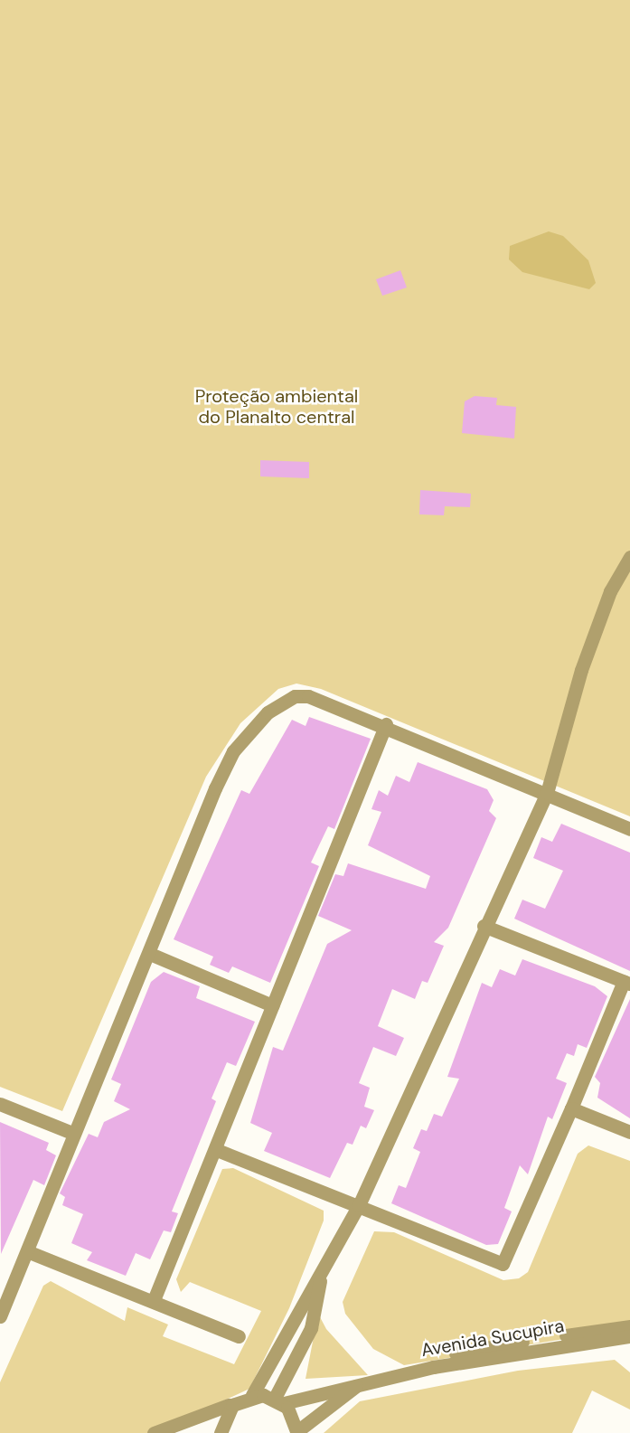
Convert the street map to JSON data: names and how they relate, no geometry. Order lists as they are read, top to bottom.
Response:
{
  "streets": {
    "street": ["Avenida Sucupira"]
  },
  "parks": ["Proteção ambiental do Planalto central"]
}
